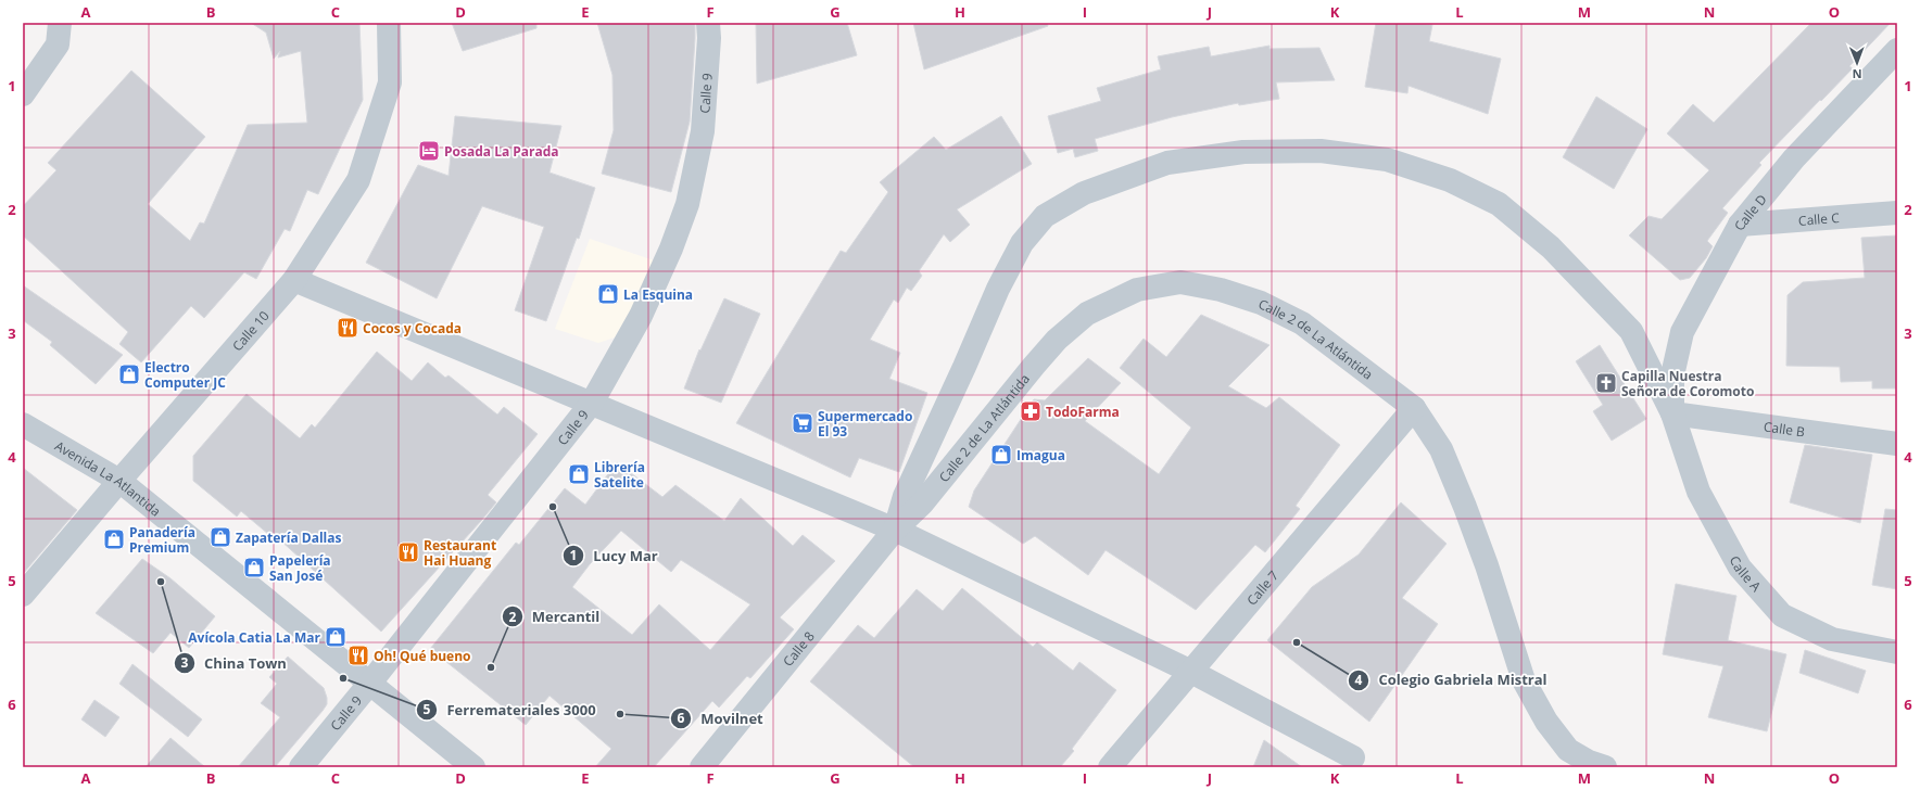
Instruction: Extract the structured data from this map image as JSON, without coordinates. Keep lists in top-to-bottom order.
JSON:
{
  "streets": {
    "street": [
      "Calle 9",
      "Calle D",
      "Calle C",
      "Calle 10",
      "Calle 2 de La Atlántida",
      "Calle B",
      "Avenida La Atlantida",
      "Calle A",
      "Calle 7",
      "Calle 8"
    ]
  },
  "crossings": [
    ["Calle 9", "Avenida La Atlantida"],
    ["Calle D", "Calle C"],
    ["Calle D", "Calle B"],
    ["Calle D", "Calle A"],
    ["Calle 10", "Avenida La Atlantida"],
    ["Calle 2 de La Atlántida", "Calle 7"],
    ["Calle 2 de La Atlántida", "Calle 8"],
    ["Calle B", "Calle A"]
  ],
  "places": {
    "hotel": ["Posada La Parada"],
    "shop": [
      "La Esquina",
      "Electro Computer JC",
      "Imagua",
      "Librería Satelite",
      "Zapatería Dallas",
      "Panadería Premium",
      "Papelería San José",
      "Avícola Catia La Mar"
    ],
    "restaurant": ["Cocos y Cocada", "Restaurant Hai Huang", "Oh! Qué bueno"],
    "church": ["Capilla Nuestra Señora de Coromoto"],
    "pharmacy": ["TodoFarma"],
    "supermarket": ["Supermercado El 93"],
    "other": [
      "Lucy Mar",
      "China Town",
      "Colegio Gabriela Mistral",
      "Mercantil",
      "Ferremateriales 3000",
      "Movilnet"
    ]
  },
  "north": "bottom",
  "grid": {
    "columns": [
      "A",
      "B",
      "C",
      "D",
      "E",
      "F",
      "G",
      "H",
      "I",
      "J",
      "K",
      "L",
      "M",
      "N",
      "O"
    ],
    "rows": [
      "1",
      "2",
      "3",
      "4",
      "5",
      "6"
    ]
  }
}
